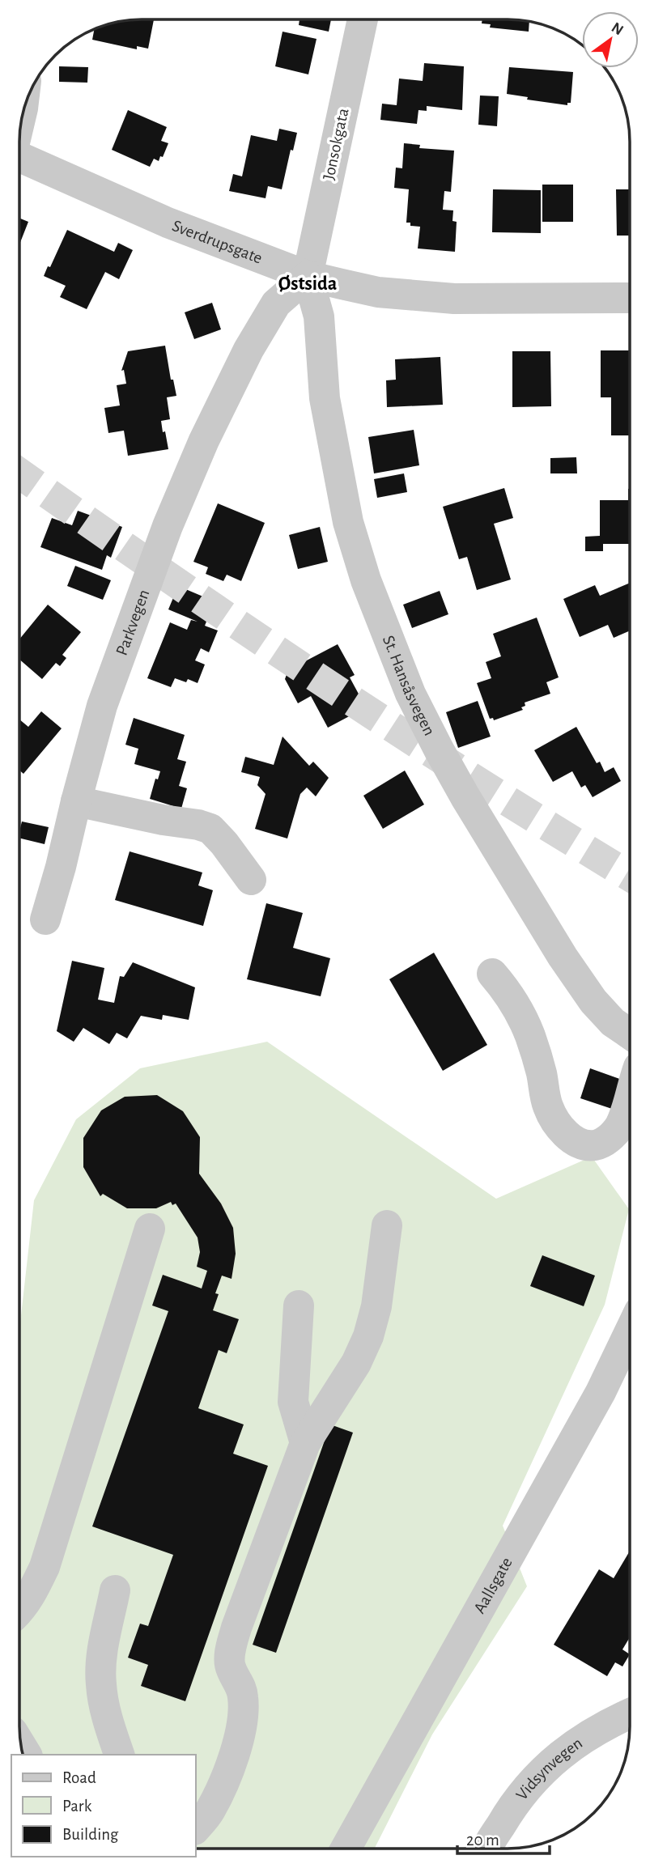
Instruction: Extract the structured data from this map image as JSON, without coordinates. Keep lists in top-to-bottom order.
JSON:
{
  "streets": {
    "street": [
      "Jonsokgata",
      "Sverdrupsgate",
      "Parkvegen",
      "St. Hansåsvegen",
      "Aallsgate",
      "Vidsynvegen"
    ]
  },
  "crossings": [
    ["Jonsokgata", "Sverdrupsgate"],
    ["Jonsokgata", "Parkvegen"],
    ["Jonsokgata", "St. Hansåsvegen"],
    ["Sverdrupsgate", "Parkvegen"],
    ["Sverdrupsgate", "St. Hansåsvegen"],
    ["Parkvegen", "St. Hansåsvegen"]
  ],
  "districts": ["Østsida"],
  "legend": ["Road", "Park", "Building"],
  "scale_bar": "20 m",
  "north": "top right"
}
